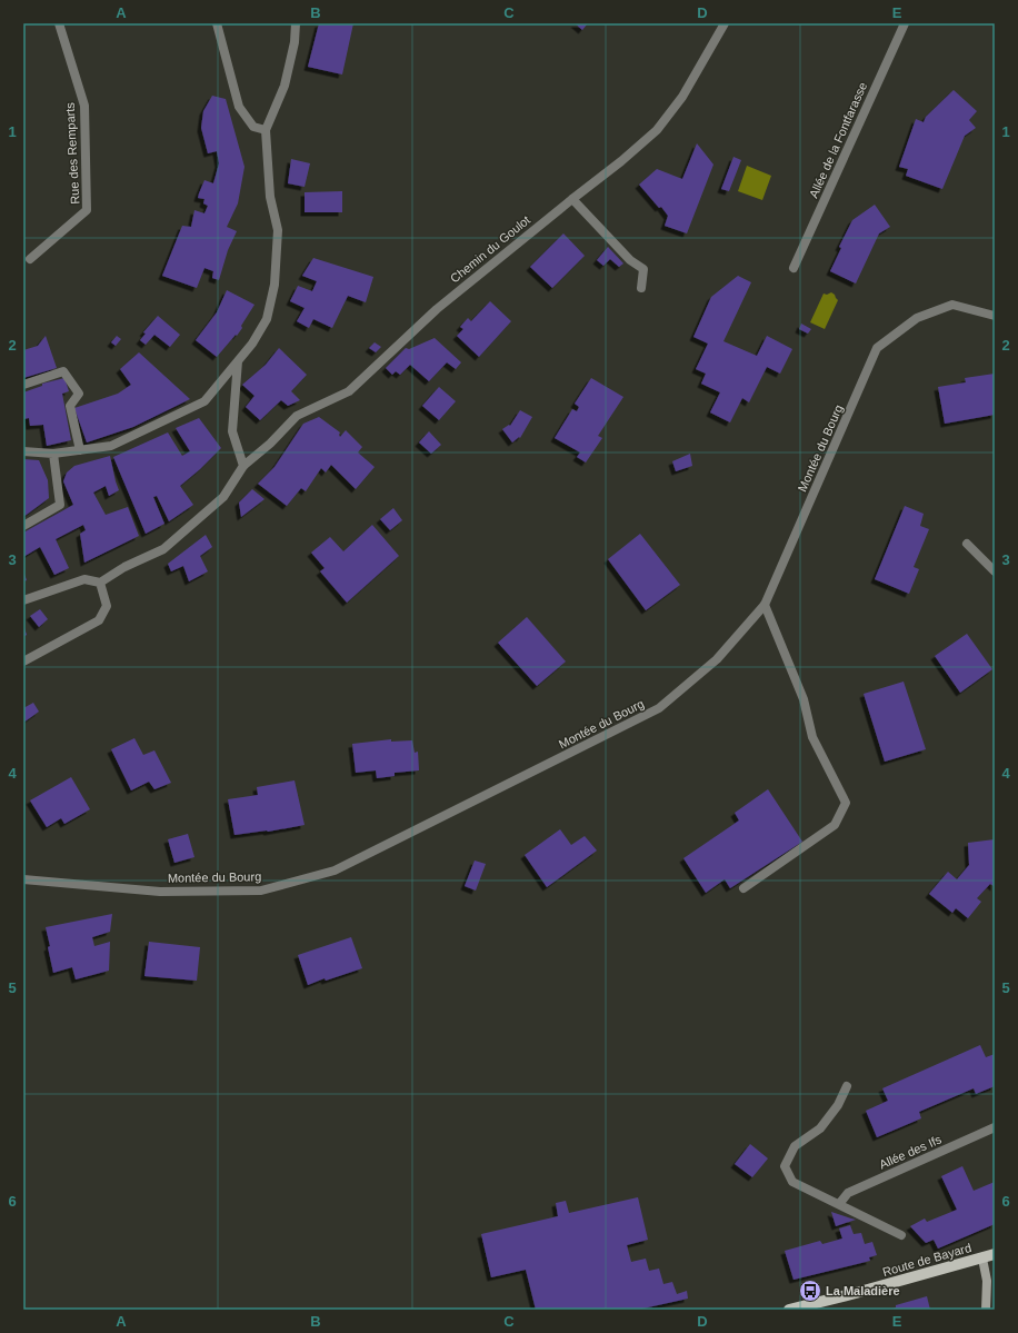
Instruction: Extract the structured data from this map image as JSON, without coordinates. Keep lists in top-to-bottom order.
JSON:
{
  "streets": {
    "main road": ["Route de Bayard"],
    "street": [
      "Allée de la Fontfarasse",
      "Rue des Remparts",
      "Chemin du Goulot",
      "Montée du Bourg",
      "Allée des Ifs"
    ]
  },
  "places": {
    "bus stop": ["La Maladière"]
  },
  "grid": {
    "columns": [
      "A",
      "B",
      "C",
      "D",
      "E"
    ],
    "rows": [
      "1",
      "2",
      "3",
      "4",
      "5",
      "6"
    ]
  }
}
